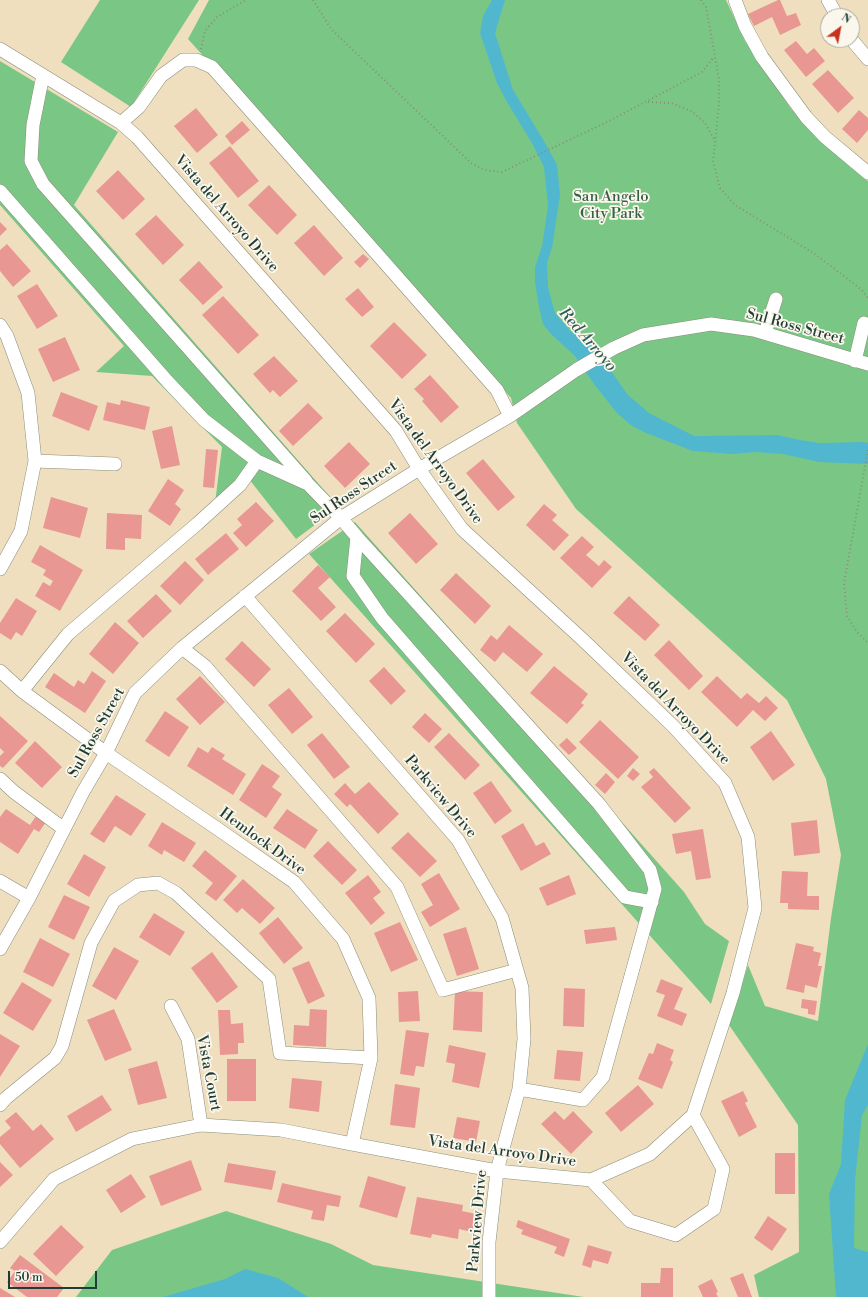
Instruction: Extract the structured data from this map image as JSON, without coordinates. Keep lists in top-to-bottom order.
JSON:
{
  "streets": {
    "street": [
      "Vista del Arroyo Drive",
      "Sul Ross Street",
      "Parkview Drive",
      "Hemlock Drive",
      "Vista Court"
    ]
  },
  "crossings": [
    ["Vista del Arroyo Drive", "Sul Ross Street"],
    ["Vista del Arroyo Drive", "Parkview Drive"],
    ["Vista del Arroyo Drive", "Hemlock Drive"],
    ["Vista del Arroyo Drive", "Vista Court"],
    ["Sul Ross Street", "Parkview Drive"],
    ["Sul Ross Street", "Hemlock Drive"]
  ],
  "water": ["Red Arroyo"],
  "parks": ["San Angelo City Park"],
  "scale_bar": "50 m",
  "north": "top right"
}
